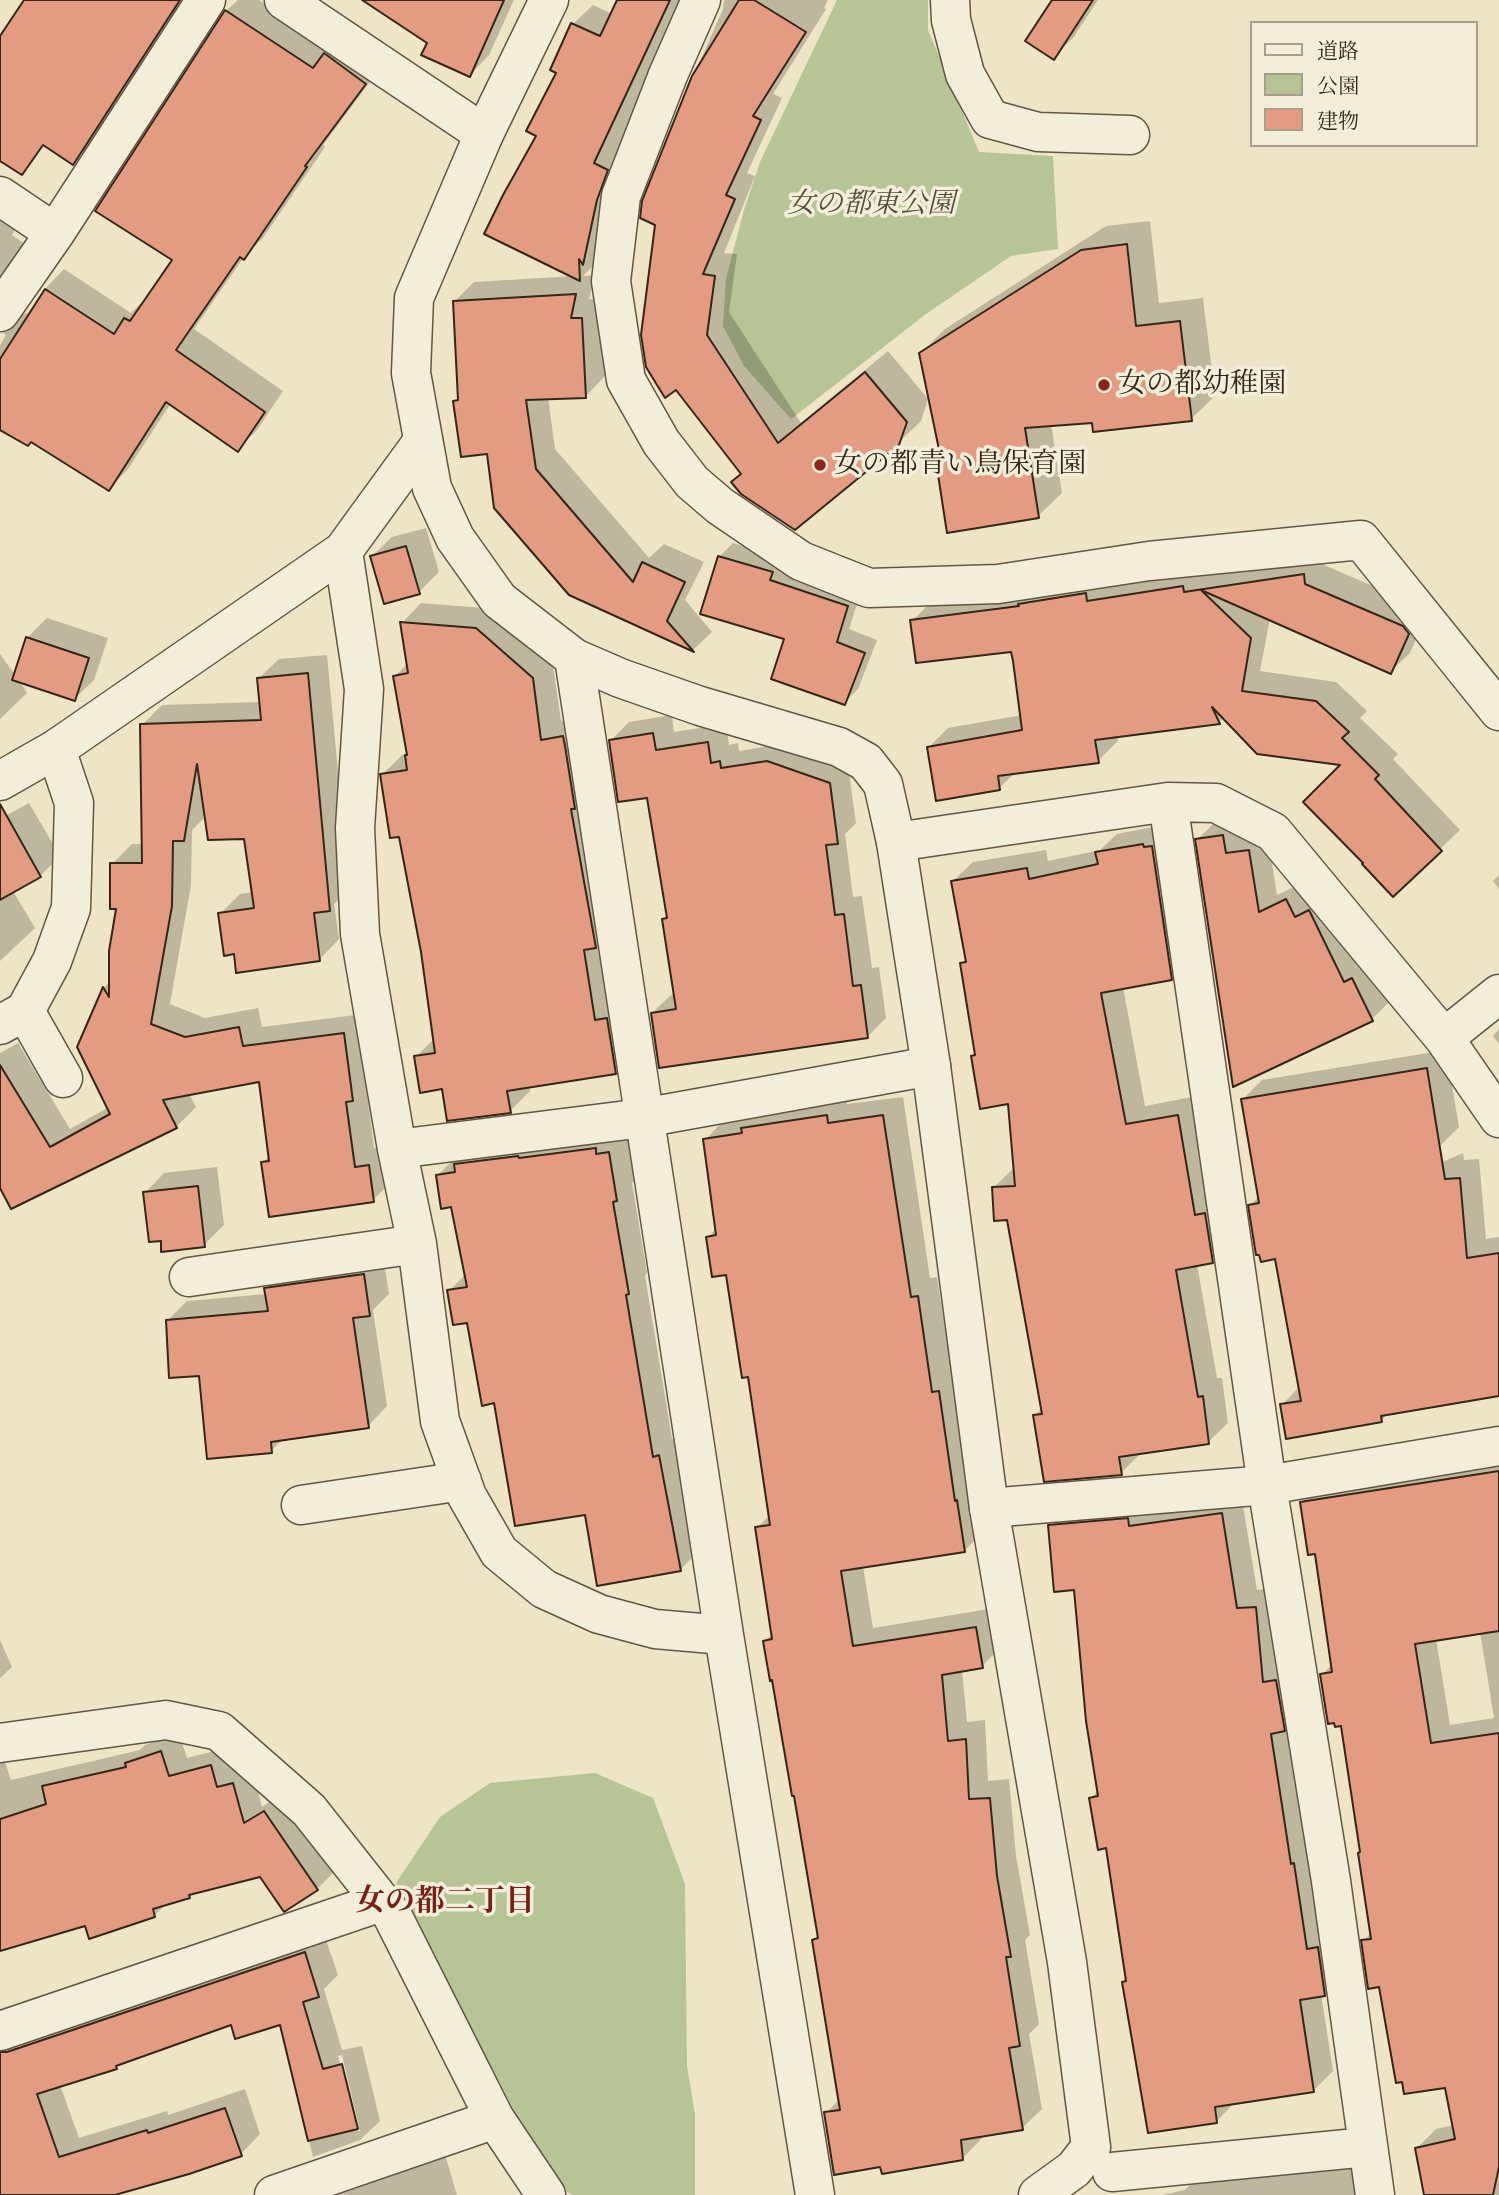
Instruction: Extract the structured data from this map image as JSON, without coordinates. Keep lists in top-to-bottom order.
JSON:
{
  "districts": ["女の都二丁目"],
  "parks": ["女の都東公園"],
  "places": ["女の都幼稚園", "女の都青い鳥保育園"],
  "legend": ["道路", "公園", "建物"]
}
